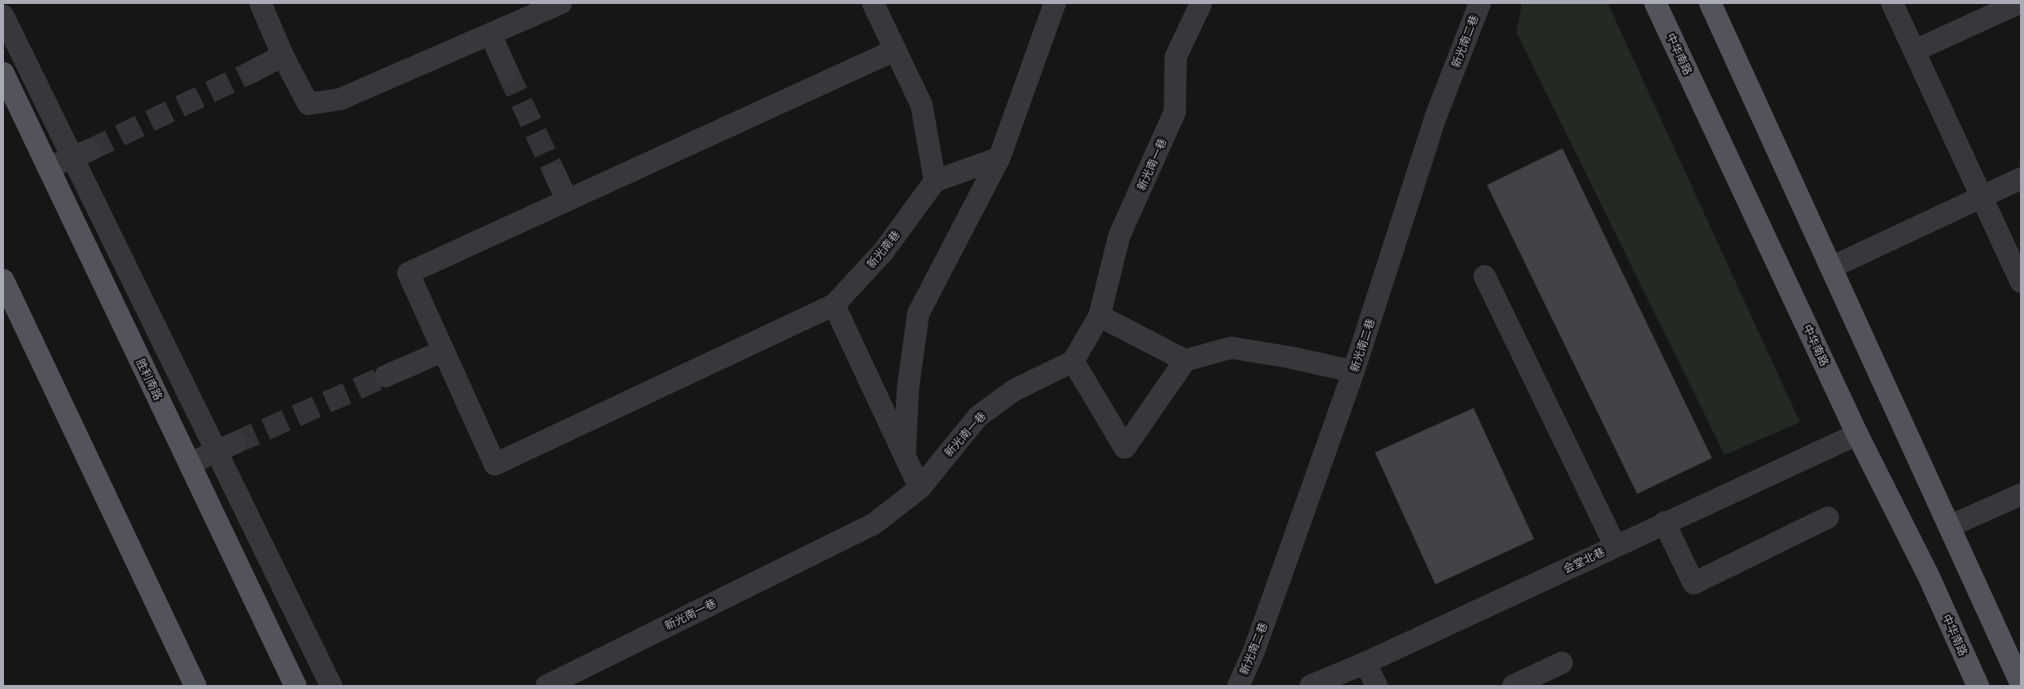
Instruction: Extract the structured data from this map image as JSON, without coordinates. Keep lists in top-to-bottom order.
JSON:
{
  "streets": {
    "main road": ["中华南路", "胜利南路"],
    "street": [
      "新光南二巷",
      "新光南一巷",
      "新光南巷",
      "会堂北巷"
    ]
  },
  "crossings": [
    ["中华南路", "会堂北巷"]
  ]
}
